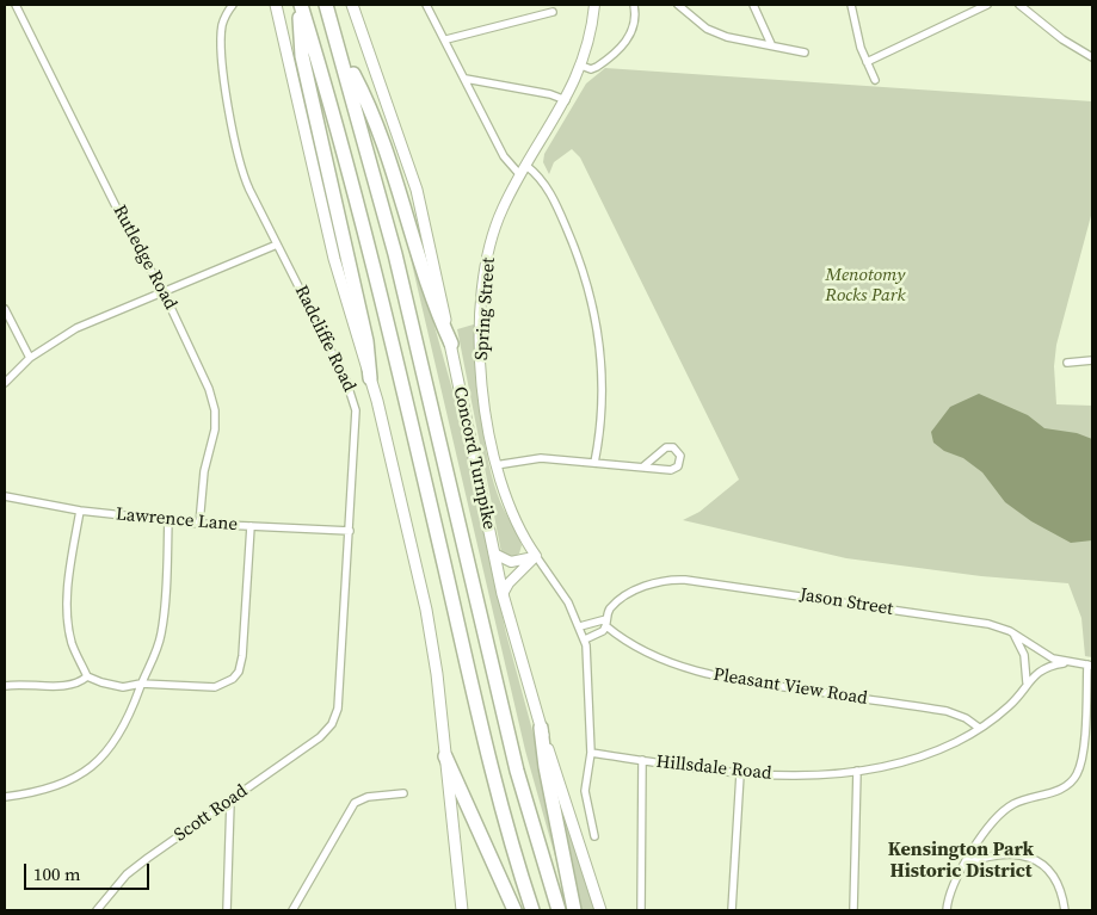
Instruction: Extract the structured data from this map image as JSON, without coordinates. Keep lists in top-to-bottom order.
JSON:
{
  "streets": {
    "highway": ["Concord Turnpike"],
    "street": [
      "Rutledge Road",
      "Spring Street",
      "Radcliffe Road",
      "Lawrence Lane",
      "Jason Street",
      "Pleasant View Road",
      "Hillsdale Road",
      "Scott Road"
    ]
  },
  "crossings": [
    ["Rutledge Road", "Lawrence Lane"],
    ["Spring Street", "Jason Street"],
    ["Spring Street", "Hillsdale Road"],
    ["Radcliffe Road", "Lawrence Lane"],
    ["Radcliffe Road", "Scott Road"],
    ["Jason Street", "Pleasant View Road"],
    ["Jason Street", "Hillsdale Road"],
    ["Pleasant View Road", "Hillsdale Road"]
  ],
  "districts": ["Kensington Park Historic District"],
  "parks": ["Menotomy Rocks Park"],
  "scale_bar": "100 m"
}
